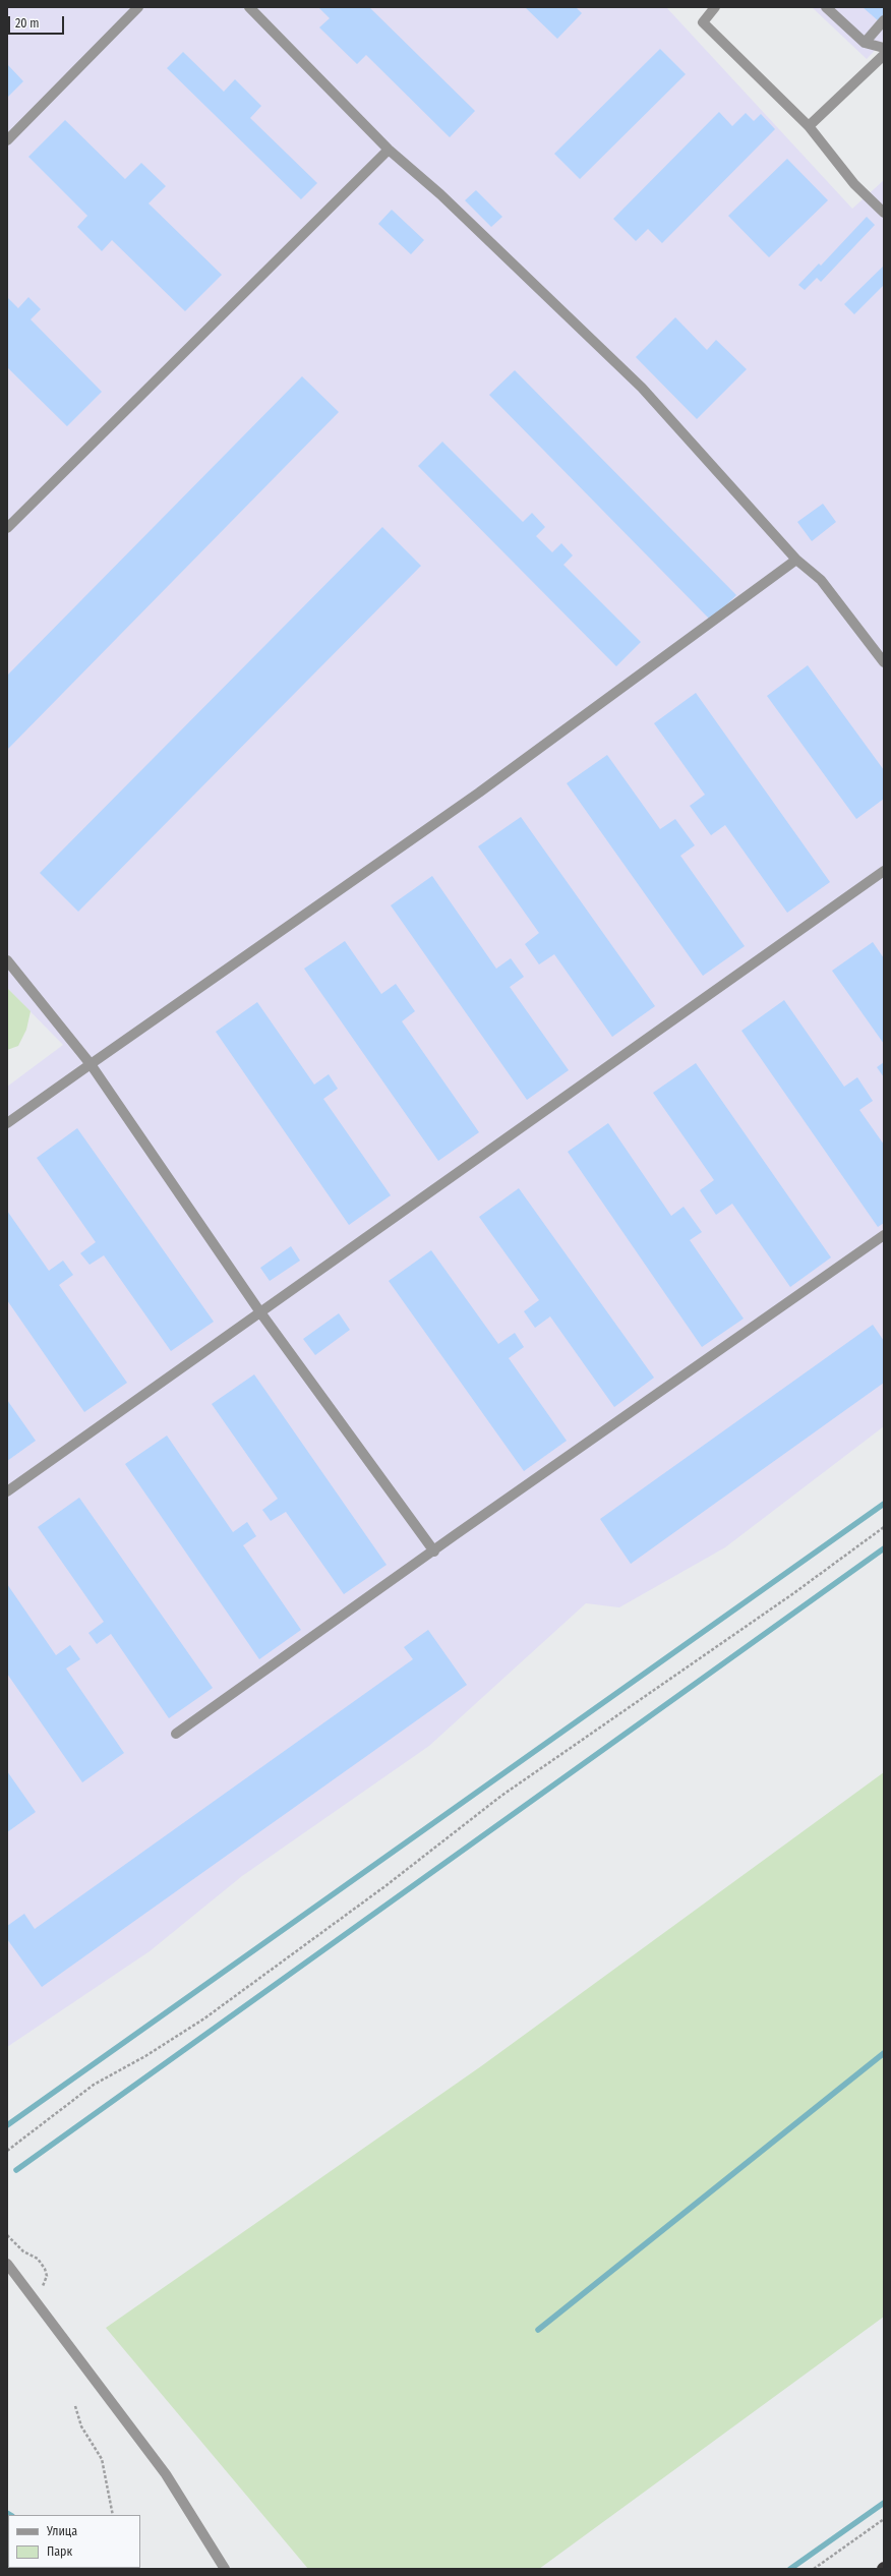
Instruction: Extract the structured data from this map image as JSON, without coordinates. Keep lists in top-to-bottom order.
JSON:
{
  "legend": ["Улица", "Парк"],
  "scale_bar": "20 m"
}
